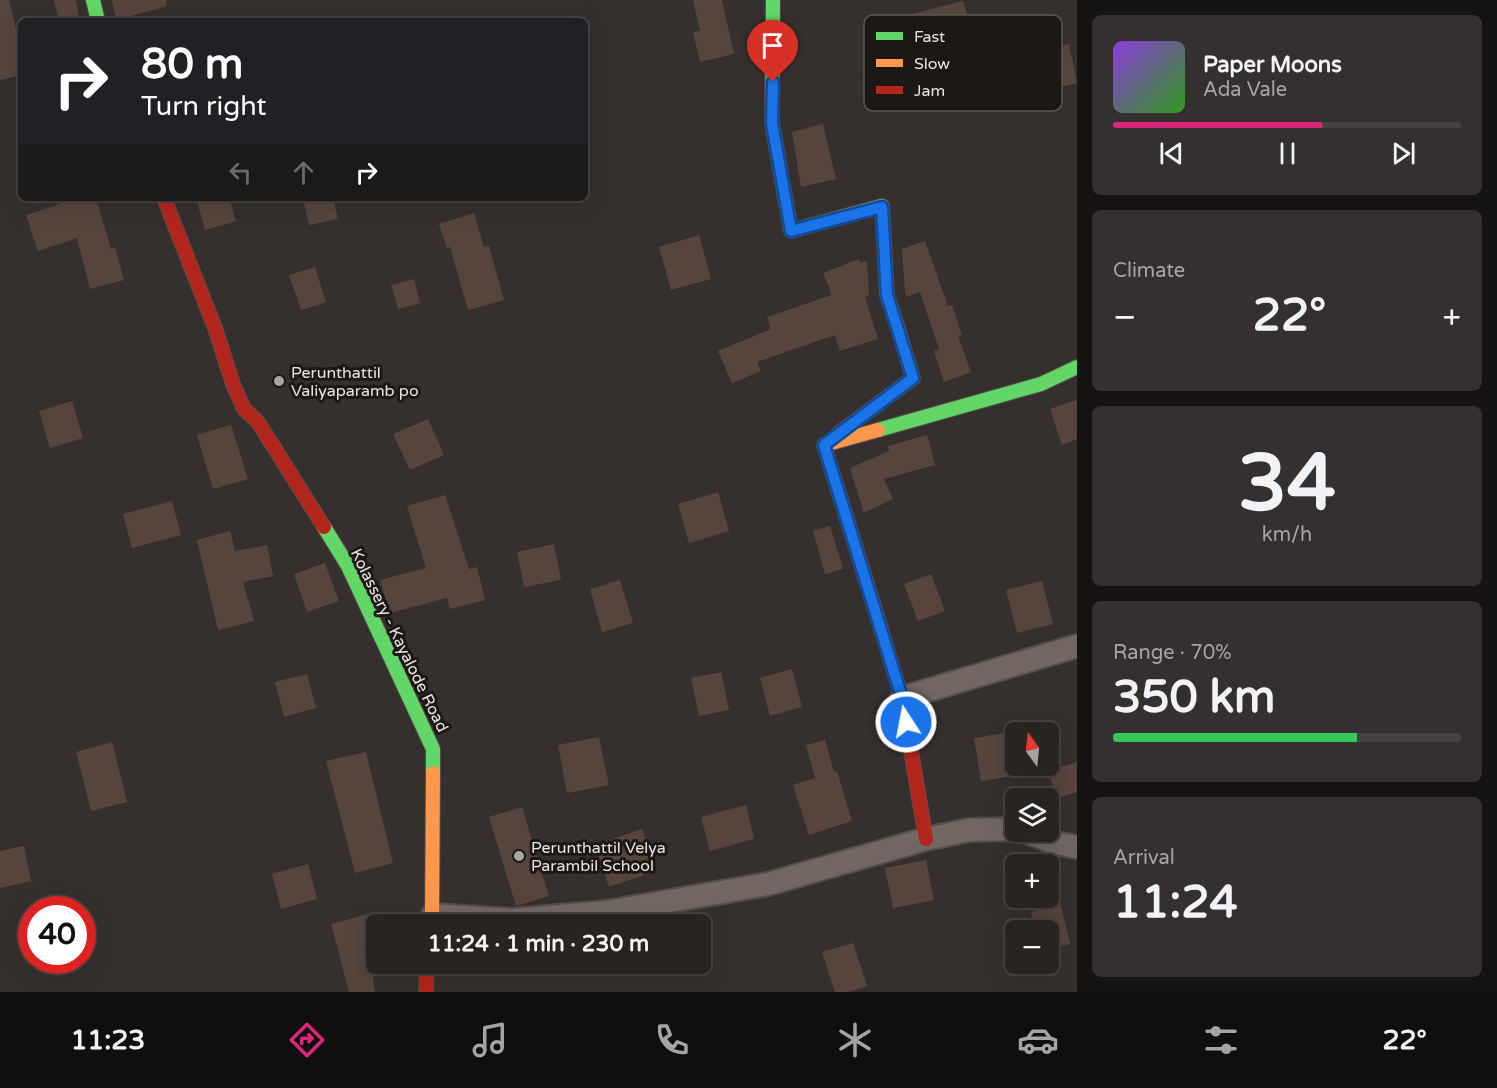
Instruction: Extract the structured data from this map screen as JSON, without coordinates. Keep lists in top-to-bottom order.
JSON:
{
  "streets": {
    "street": ["Kolassery - Kayalode Road"]
  },
  "places": ["Perunthattil Valiyaparamb po", "Perunthattil Velya Parambil School"],
  "legend": ["Fast", "Slow", "Jam"],
  "north": "top",
  "page": {
    "turn": ["80 m", "Turn right"],
    "song": ["Paper Moons", "Ada Vale"],
    "tile": [
      "Climate",
      ["34", "km/h"],
      ["Range · 70%", "350 km"],
      ["Arrival", "11:24"]
    ],
    "heat": ["−", "22°", "+"],
    "map_buttons": ["+", "−"],
    "limit": "40",
    "trip": "11:24 · 1 min · 230 m",
    "tabs": ["11:23", "22°"]
  }
}
